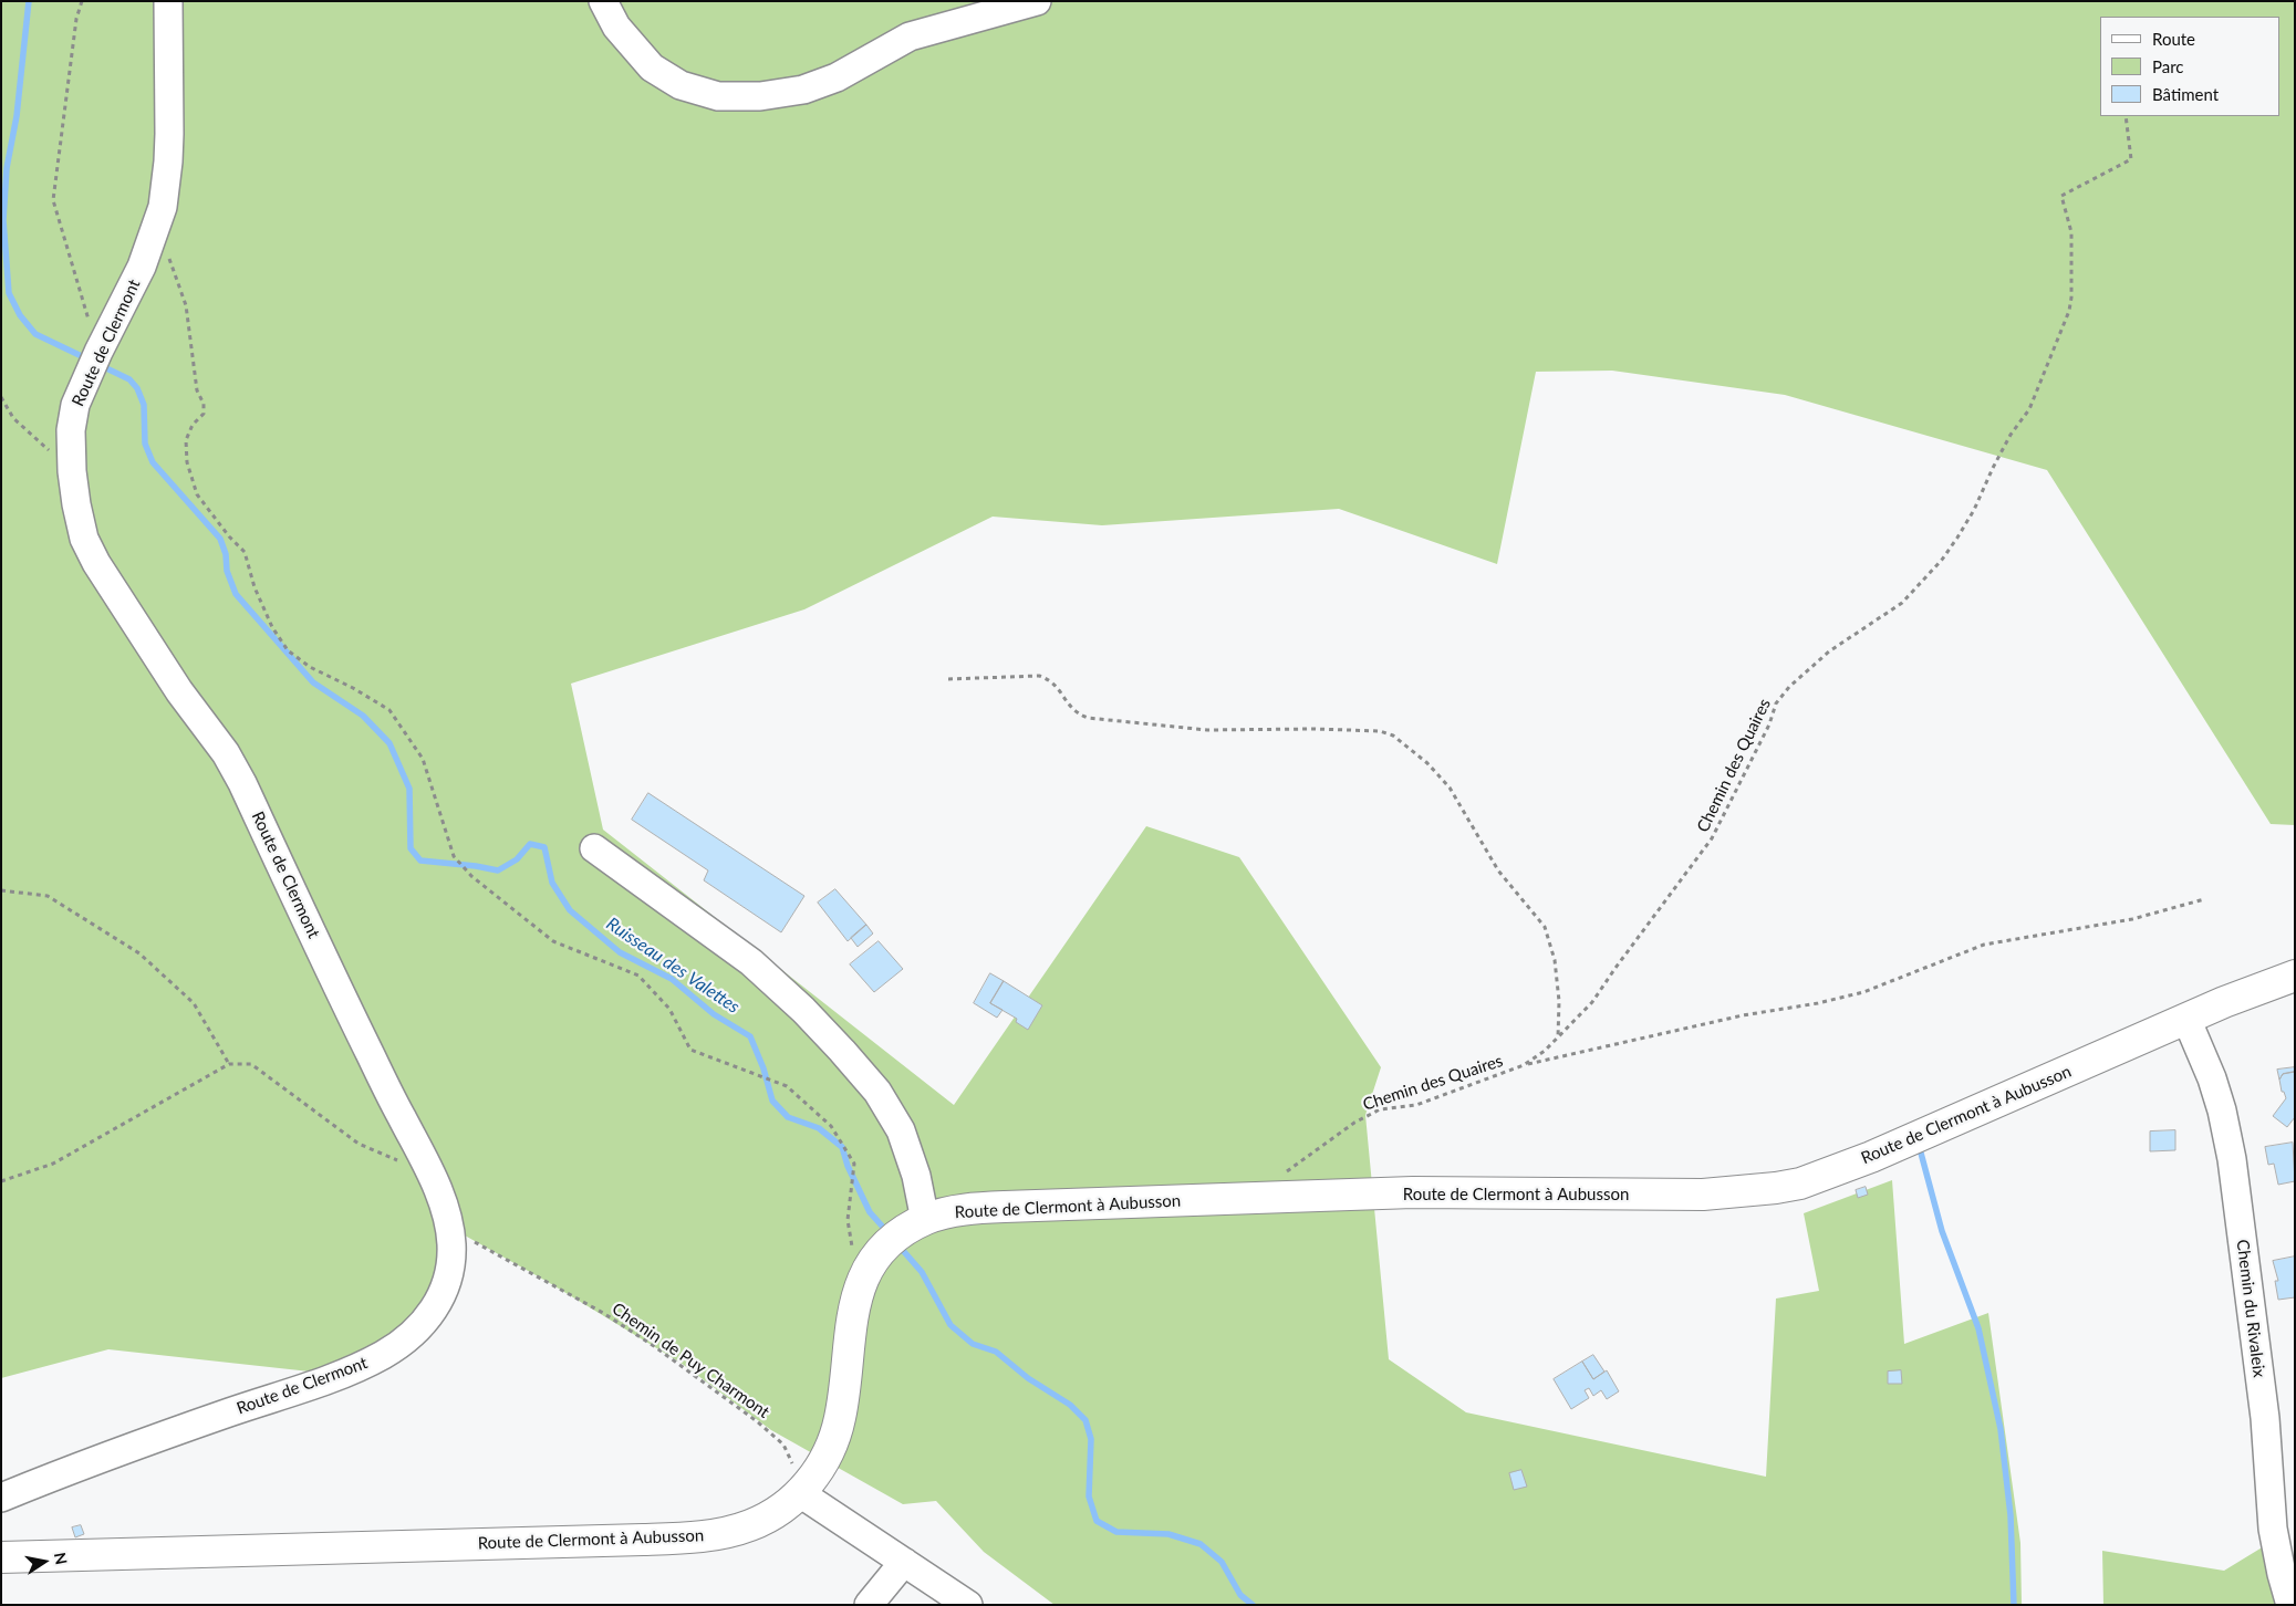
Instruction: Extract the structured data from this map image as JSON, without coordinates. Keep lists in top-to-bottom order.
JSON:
{
  "streets": {
    "main road": ["Route de Clermont à Aubusson"],
    "street": ["Route de Clermont", "Chemin du Rivaleix"],
    "path": ["Chemin des Quaires", "Chemin de Puy Charmont"]
  },
  "crossings": [
    ["Route de Clermont", "Chemin de Puy Charmont"],
    ["Route de Clermont à Aubusson", "Chemin du Rivaleix"],
    ["Route de Clermont à Aubusson", "Chemin de Puy Charmont"]
  ],
  "water": ["Ruisseau des Valettes"],
  "legend": ["Route", "Parc", "Bâtiment"],
  "north": "right"
}
